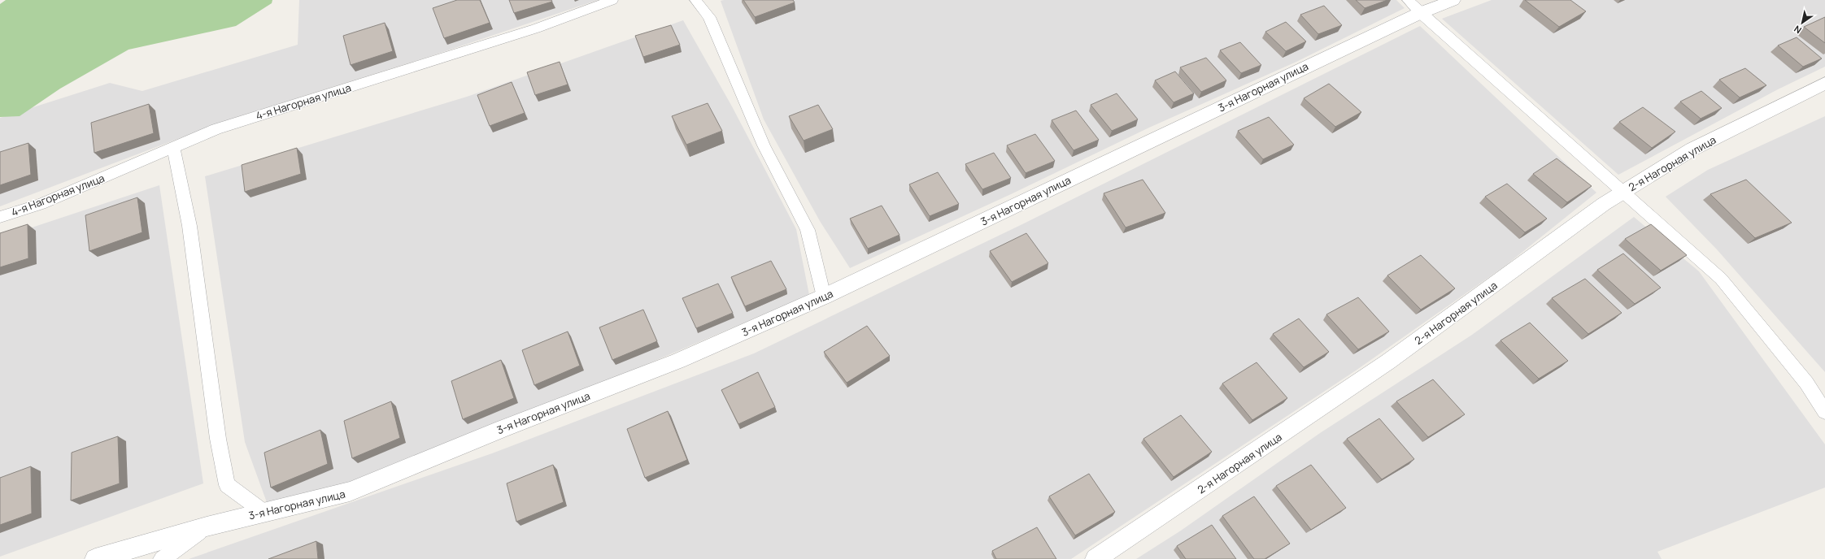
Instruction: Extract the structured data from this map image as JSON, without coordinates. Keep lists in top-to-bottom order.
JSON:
{
  "streets": {
    "street": ["3-я Нагорная улица", "2-я Нагорная улица"],
    "lane": ["4-я Нагорная улица"]
  },
  "north": "bottom left"
}
